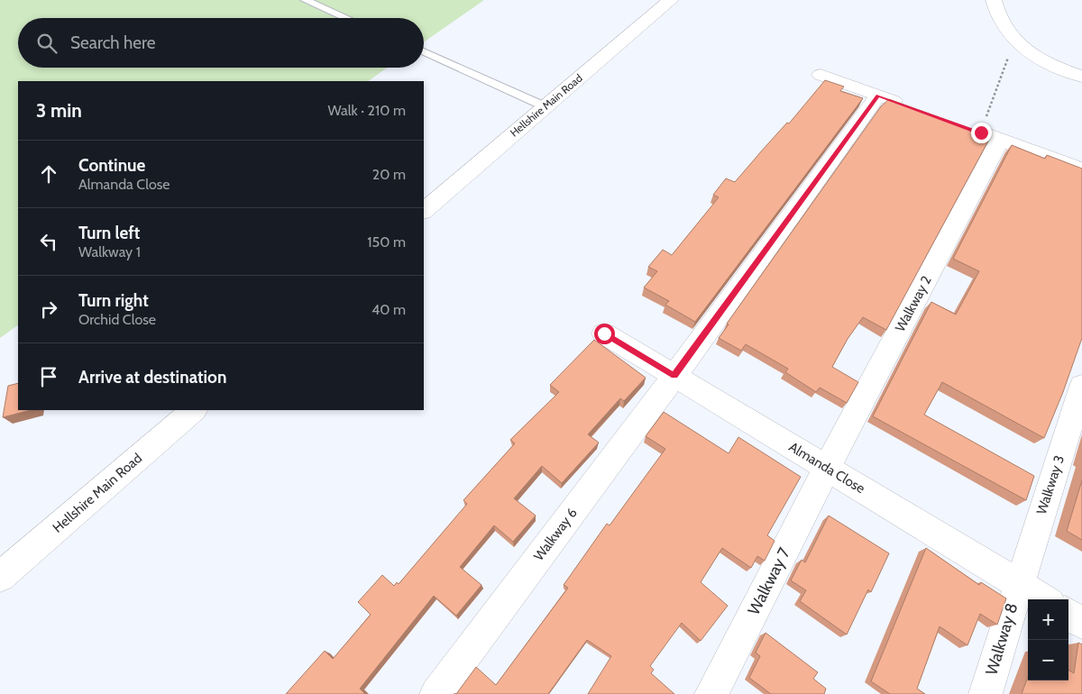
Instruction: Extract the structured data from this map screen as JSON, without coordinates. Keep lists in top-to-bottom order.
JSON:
{
  "streets": {
    "street": [
      "Hellshire Main Road",
      "Walkway 2",
      "Almanda Close",
      "Walkway 3",
      "Walkway 6",
      "Walkway 7",
      "Walkway 8"
    ]
  },
  "crossings": [
    ["Walkway 2", "Almanda Close"],
    ["Walkway 2", "Walkway 7"],
    ["Almanda Close", "Walkway 3"],
    ["Almanda Close", "Walkway 6"],
    ["Almanda Close", "Walkway 7"],
    ["Almanda Close", "Walkway 8"],
    ["Walkway 3", "Walkway 8"]
  ],
  "page": {
    "search": "Search here",
    "heading": ["3 min", "Walk · 210 m"],
    "list": [
      ["Continue", "Almanda Close", "20 m"],
      ["Turn left", "Walkway 1", "150 m"],
      ["Turn right", "Orchid Close", "40 m"],
      "Arrive at destination"
    ],
    "map_buttons": ["+", "−"]
  }
}
